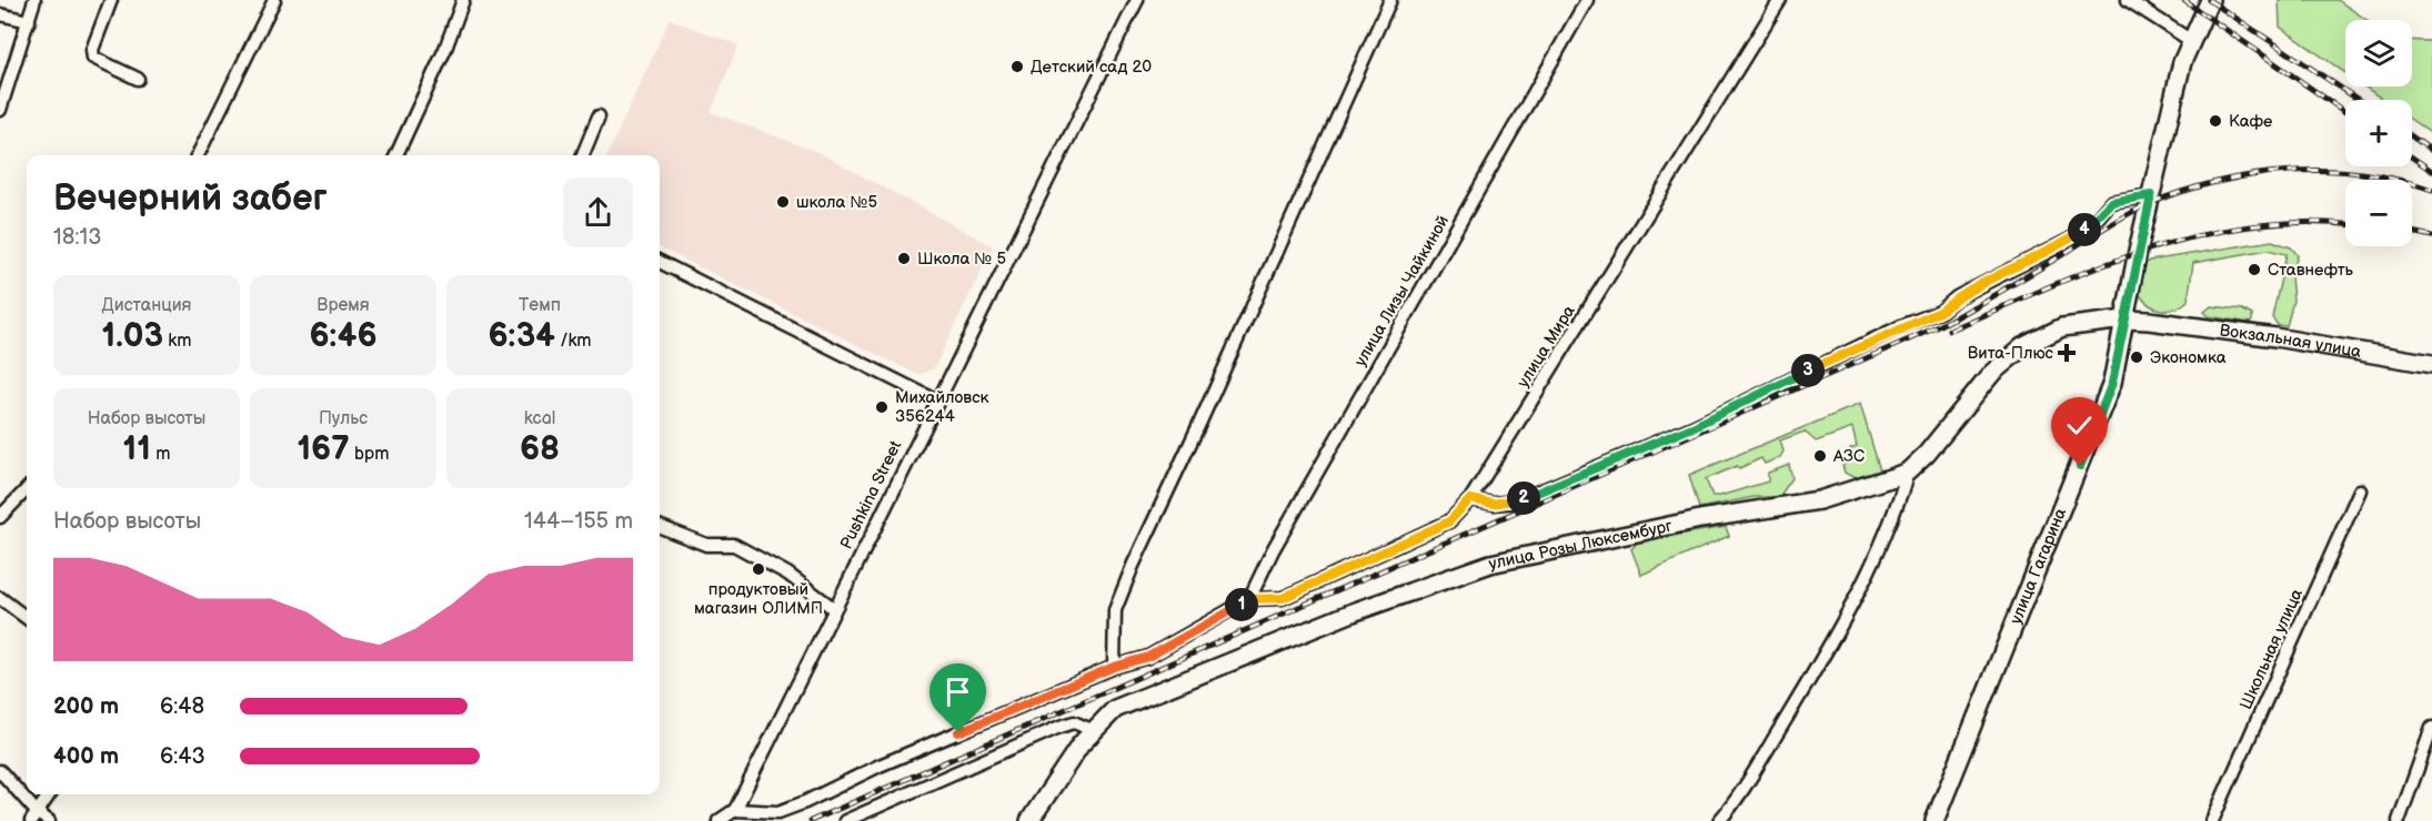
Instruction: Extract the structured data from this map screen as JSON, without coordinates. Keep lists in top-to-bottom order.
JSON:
{
  "streets": {
    "main road": ["Вокзальная улица", "улица Розы Люксембург", "улица Гагарина"],
    "street": [
      "улица Лизы Чайкиной",
      "улица Мира",
      "Pushkina Street",
      "Школьная улица"
    ]
  },
  "crossings": [
    ["улица Лизы Чайкиной", "улица Мира"],
    ["Вокзальная улица", "улица Розы Люксембург"],
    ["улица Розы Люксембург", "улица Гагарина"]
  ],
  "places": {
    "other": [
      "Детский сад 20",
      "Кафе",
      "школа №5",
      "Школа № 5",
      "Ставнефть",
      "Экономка",
      "Михайловск 356244",
      "АЗС",
      "продуктовый магазин ОЛИМП"
    ],
    "health": ["Вита-Плюс"]
  },
  "page": {
    "map_buttons": ["+", "−"],
    "heading": ["Вечерний забег", "18:13"],
    "pins": [
      "4",
      "3",
      "2",
      "1"
    ],
    "stats": [
      ["Дистанция", "1.03 km"],
      ["Время", "6:46"],
      ["Темп", "6:34 /km"],
      ["Набор высоты", "11 m"],
      ["Пульс", "167 bpm"],
      ["kcal", "68"]
    ],
    "chart": ["Набор высоты", "144–155 m"],
    "list": [
      {
        "name": "200 m",
        "note": "6:48"
      },
      {
        "name": "400 m",
        "note": "6:43"
      }
    ]
  }
}
